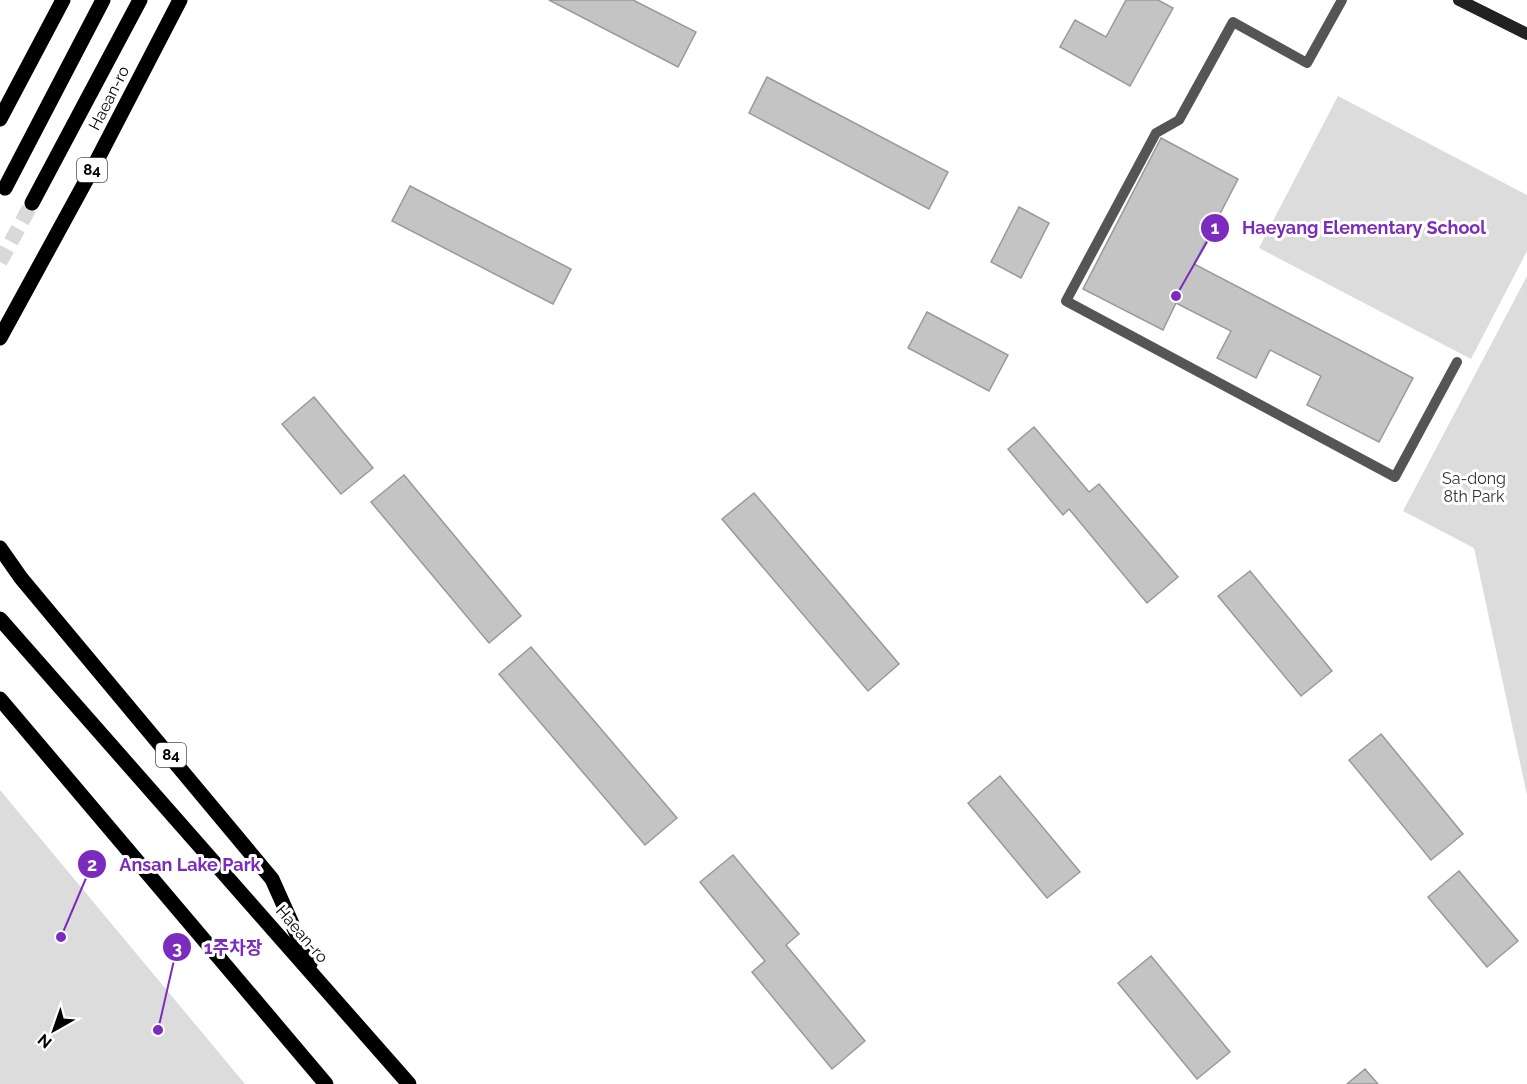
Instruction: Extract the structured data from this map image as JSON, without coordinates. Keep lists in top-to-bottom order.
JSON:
{
  "streets": {
    "main road": ["Haean-ro", "84"]
  },
  "crossings": [
    ["Haean-ro", "84"]
  ],
  "parks": ["Sa-dong 8th Park"],
  "places": ["Haeyang Elementary School", "Ansan Lake Park", "1주차장"],
  "north": "bottom left"
}
